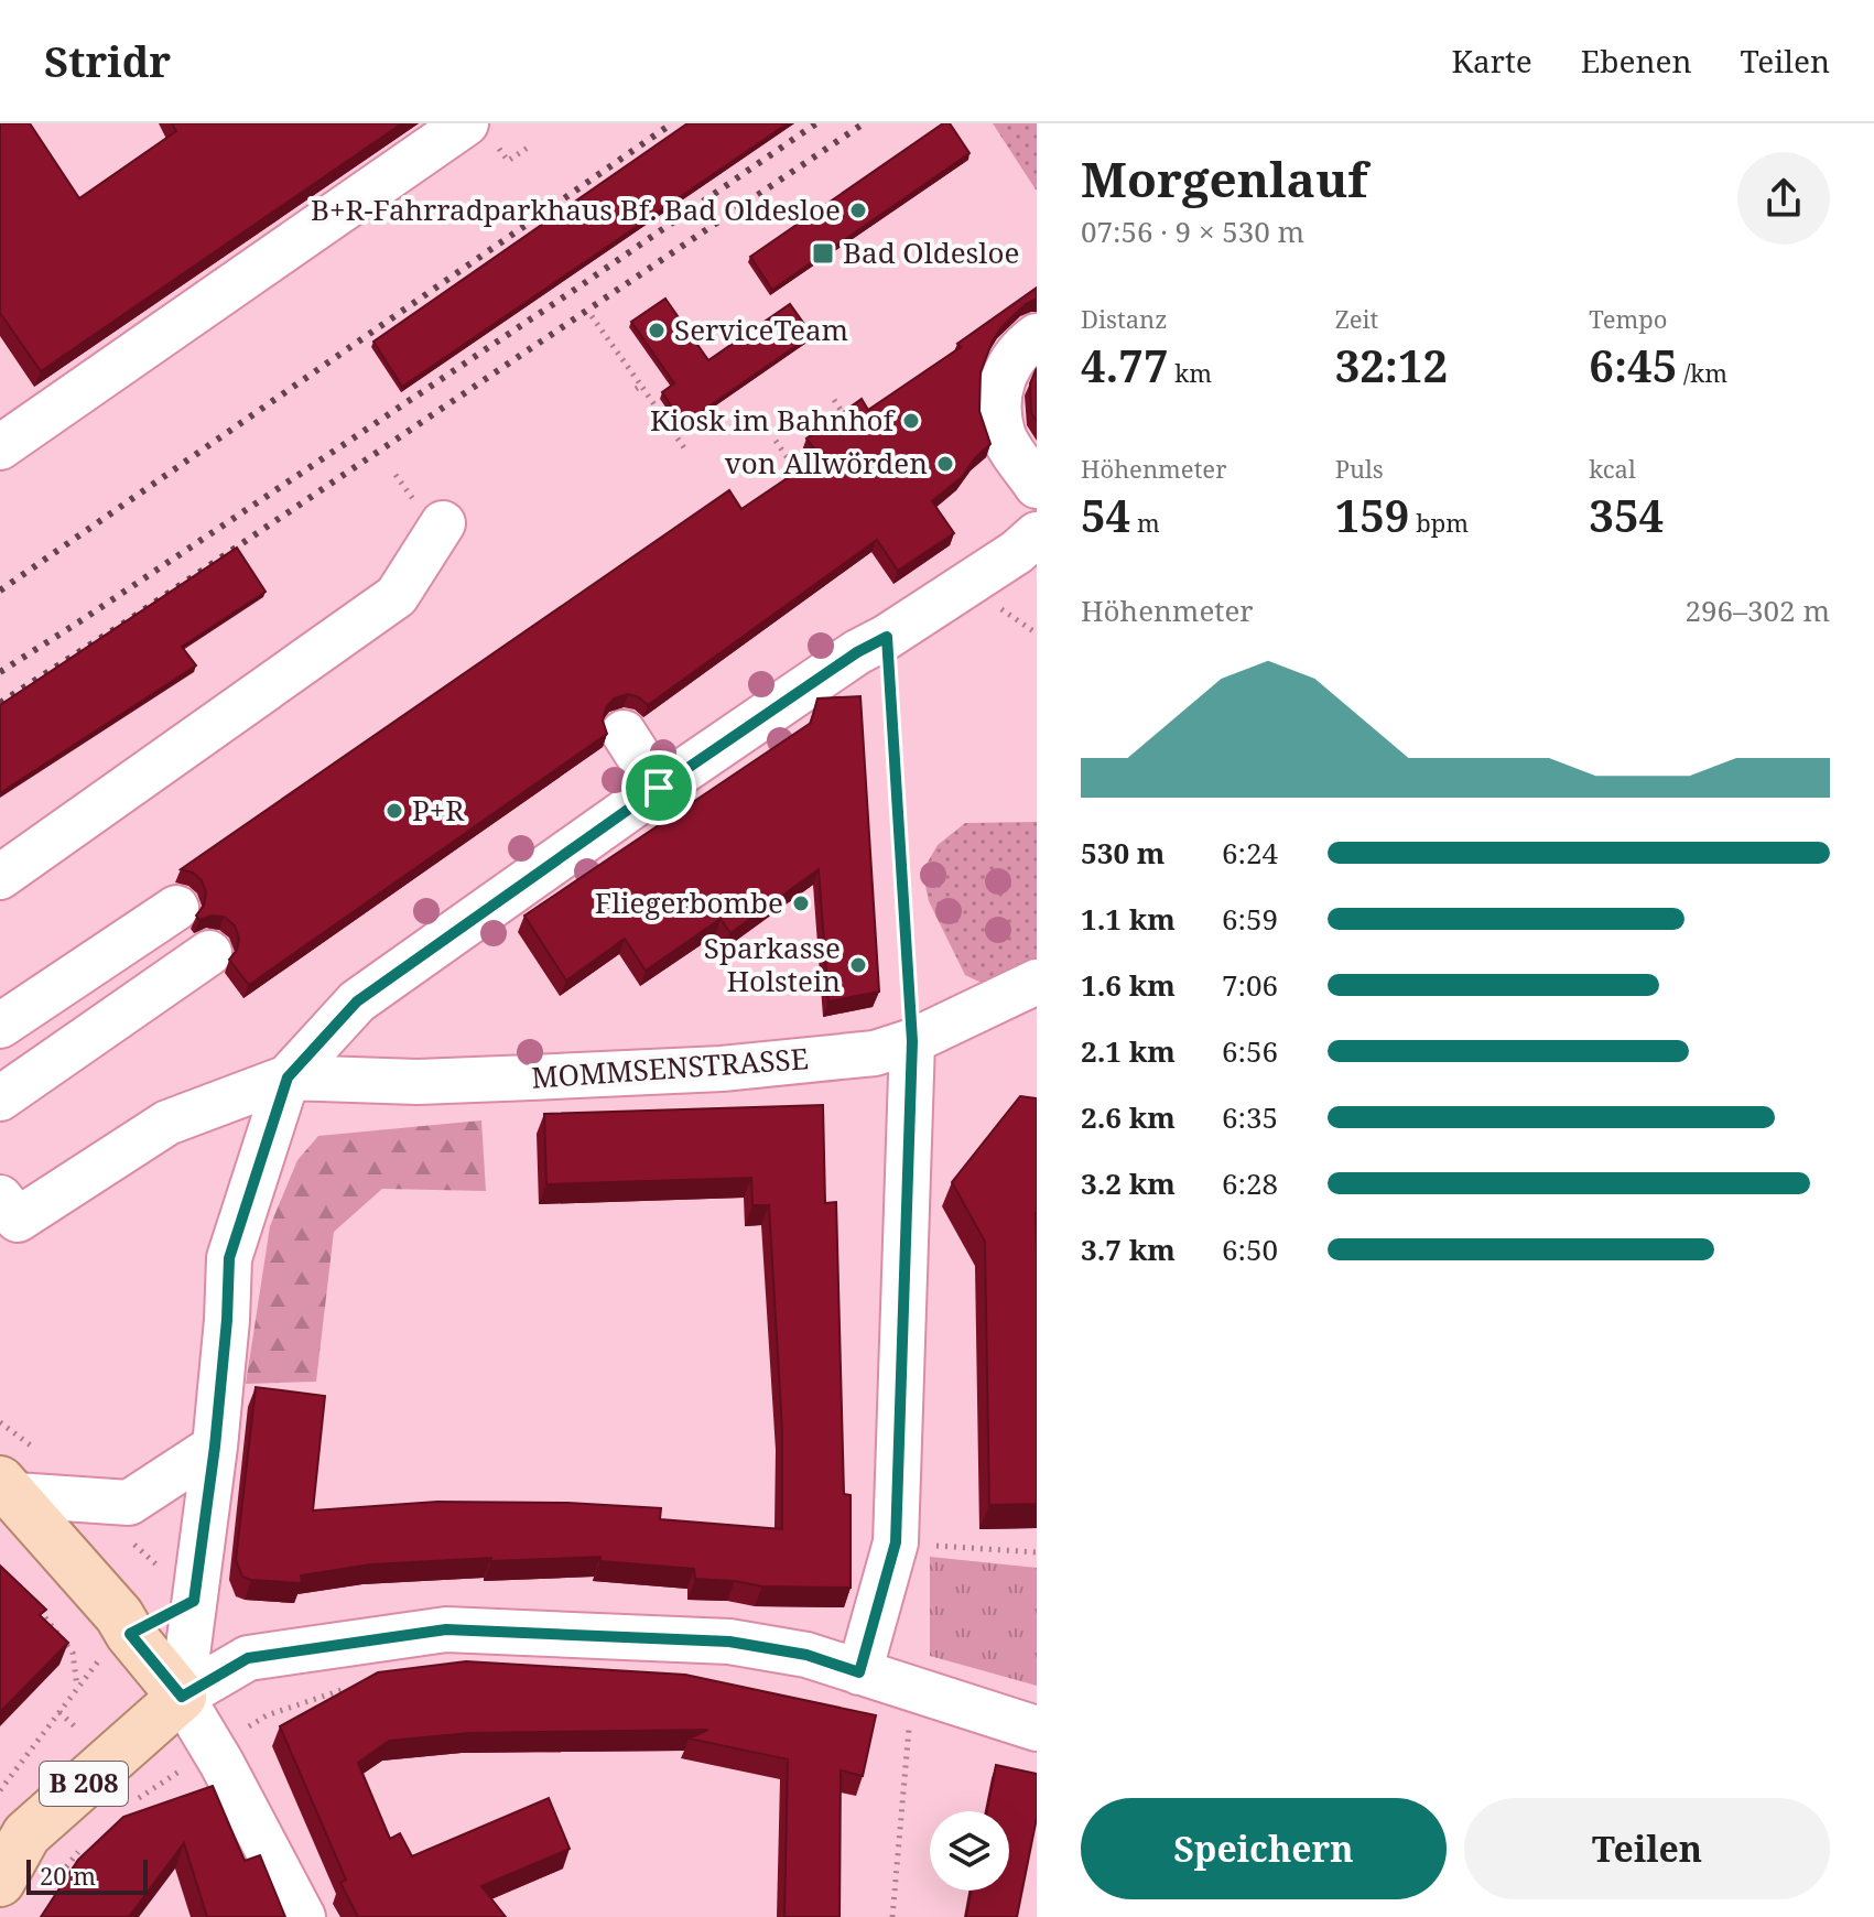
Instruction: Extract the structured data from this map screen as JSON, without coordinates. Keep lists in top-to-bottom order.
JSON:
{
  "streets": {
    "main road": ["B 208"],
    "street": ["MOMMSENSTRASSE"]
  },
  "places": {
    "other": [
      "B+R-Fahrradparkhaus Bf. Bad Oldesloe",
      "ServiceTeam",
      "Kiosk im Bahnhof",
      "von Allwörden",
      "P+R",
      "Fliegerbombe",
      "Sparkasse Holstein"
    ],
    "transit": ["Bad Oldesloe"]
  },
  "scale_bar": "20 m",
  "page": {
    "header": "Stridr",
    "nav": ["Karte", "Ebenen", "Teilen"],
    "heading": ["Morgenlauf", "07:56 · 9 × 530 m"],
    "stats": [
      ["Distanz", "4.77 km"],
      ["Zeit", "32:12"],
      ["Tempo", "6:45 /km"],
      ["Höhenmeter", "54 m"],
      ["Puls", "159 bpm"],
      ["kcal", "354"]
    ],
    "chart": ["Höhenmeter", "296–302 m"],
    "list": [
      {
        "name": "530 m",
        "note": "6:24"
      },
      {
        "name": "1.1 km",
        "note": "6:59"
      },
      {
        "name": "1.6 km",
        "note": "7:06"
      },
      {
        "name": "2.1 km",
        "note": "6:56"
      },
      {
        "name": "2.6 km",
        "note": "6:35"
      },
      {
        "name": "3.2 km",
        "note": "6:28"
      },
      {
        "name": "3.7 km",
        "note": "6:50"
      }
    ],
    "buttons": ["Speichern", "Teilen"],
    "scale": "20 m"
  }
}
